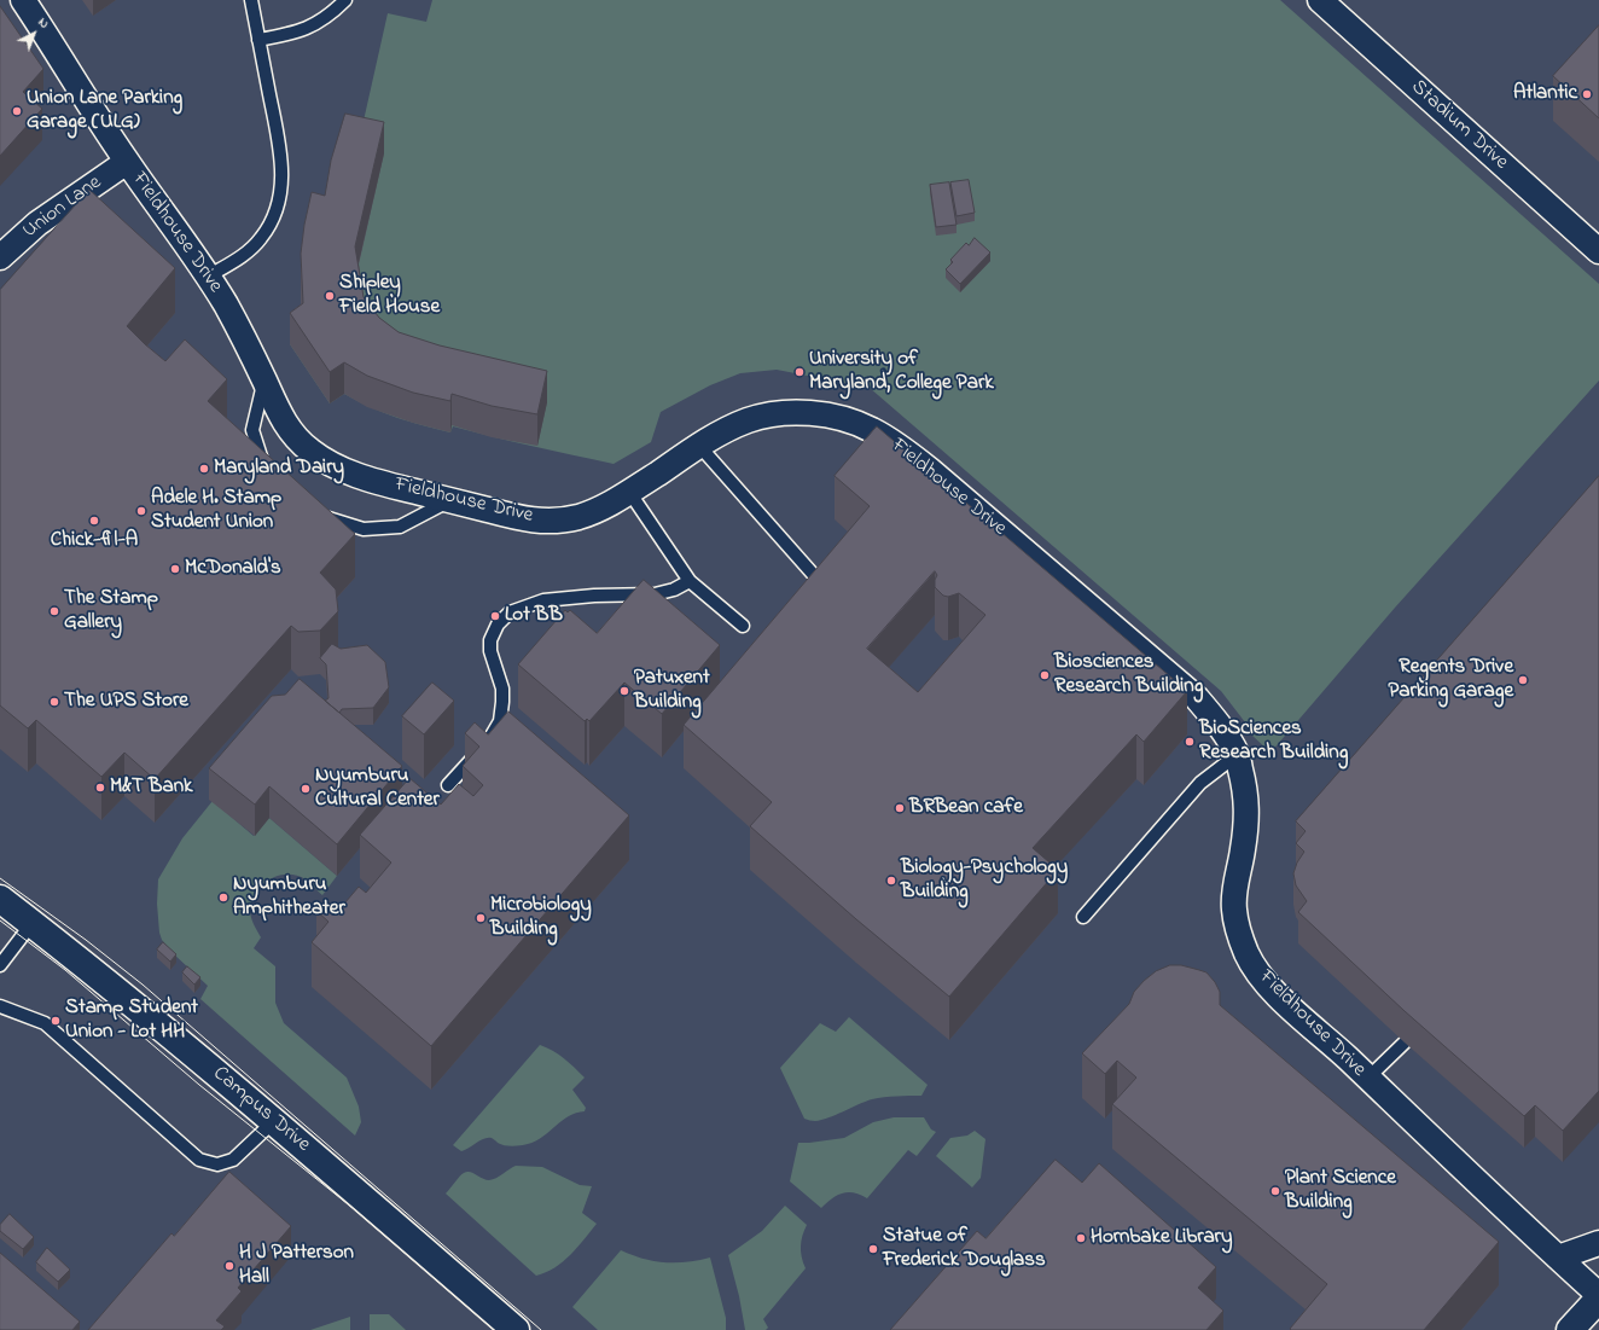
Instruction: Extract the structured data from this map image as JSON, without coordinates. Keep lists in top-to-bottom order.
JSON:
{
  "streets": {
    "street": [
      "Stadium Drive",
      "Union Lane",
      "Fieldhouse Drive",
      "Campus Drive"
    ]
  },
  "crossings": [
    ["Union Lane", "Fieldhouse Drive"]
  ],
  "places": [
    "Atlantic",
    "Union Lane Parking Garage (ULG)",
    "Shipley Field House",
    "University of Maryland, College Park",
    "Maryland Dairy",
    "Adele H. Stamp Student Union",
    "Chick-fil-A",
    "McDonald's",
    "The Stamp Gallery",
    "Lot BB",
    "Biosciences Research Building",
    "Regents Drive Parking Garage",
    "Patuxent Building",
    "The UPS Store",
    "BioSciences Research Building",
    "M&T Bank",
    "Nyumburu Cultural Center",
    "BRBean cafe",
    "Biology-Psychology Building",
    "Nyumburu Amphitheater",
    "Microbiology Building",
    "Stamp Student Union - Lot HH",
    "Plant Science Building",
    "Hornbake Library",
    "Statue of Frederick Douglass",
    "H J Patterson Hall"
  ],
  "north": "top right"
}
